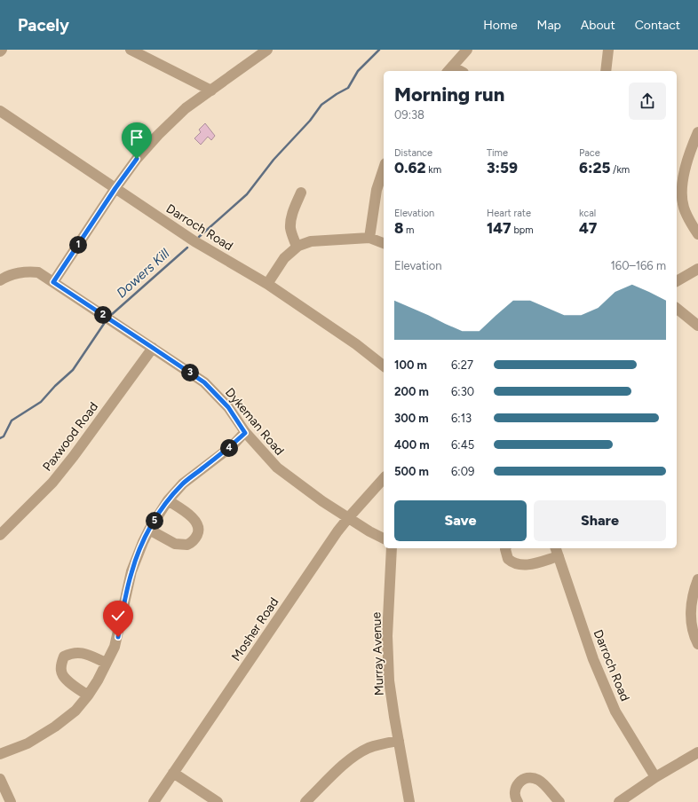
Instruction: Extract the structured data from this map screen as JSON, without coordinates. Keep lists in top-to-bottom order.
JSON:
{
  "streets": {
    "street": [
      "Darroch Road",
      "Dykeman Road",
      "Paxwood Road",
      "Mosher Road",
      "Murray Avenue"
    ]
  },
  "crossings": [
    ["Dykeman Road", "Paxwood Road"],
    ["Dykeman Road", "Mosher Road"]
  ],
  "water": ["Dowers Kill"],
  "page": {
    "header": "Pacely",
    "nav": [
      "Home",
      "Map",
      "About",
      "Contact"
    ],
    "heading": ["Morning run", "09:38"],
    "stats": [
      ["Distance", "0.62 km"],
      ["Time", "3:59"],
      ["Pace", "6:25 /km"],
      ["Elevation", "8 m"],
      ["Heart rate", "147 bpm"],
      ["kcal", "47"]
    ],
    "pins": [
      "1",
      "2",
      "3",
      "4",
      "5"
    ],
    "chart": ["Elevation", "160–166 m"],
    "list": [
      {
        "name": "100 m",
        "note": "6:27"
      },
      {
        "name": "200 m",
        "note": "6:30"
      },
      {
        "name": "300 m",
        "note": "6:13"
      },
      {
        "name": "400 m",
        "note": "6:45"
      },
      {
        "name": "500 m",
        "note": "6:09"
      }
    ],
    "buttons": ["Save", "Share"]
  }
}
